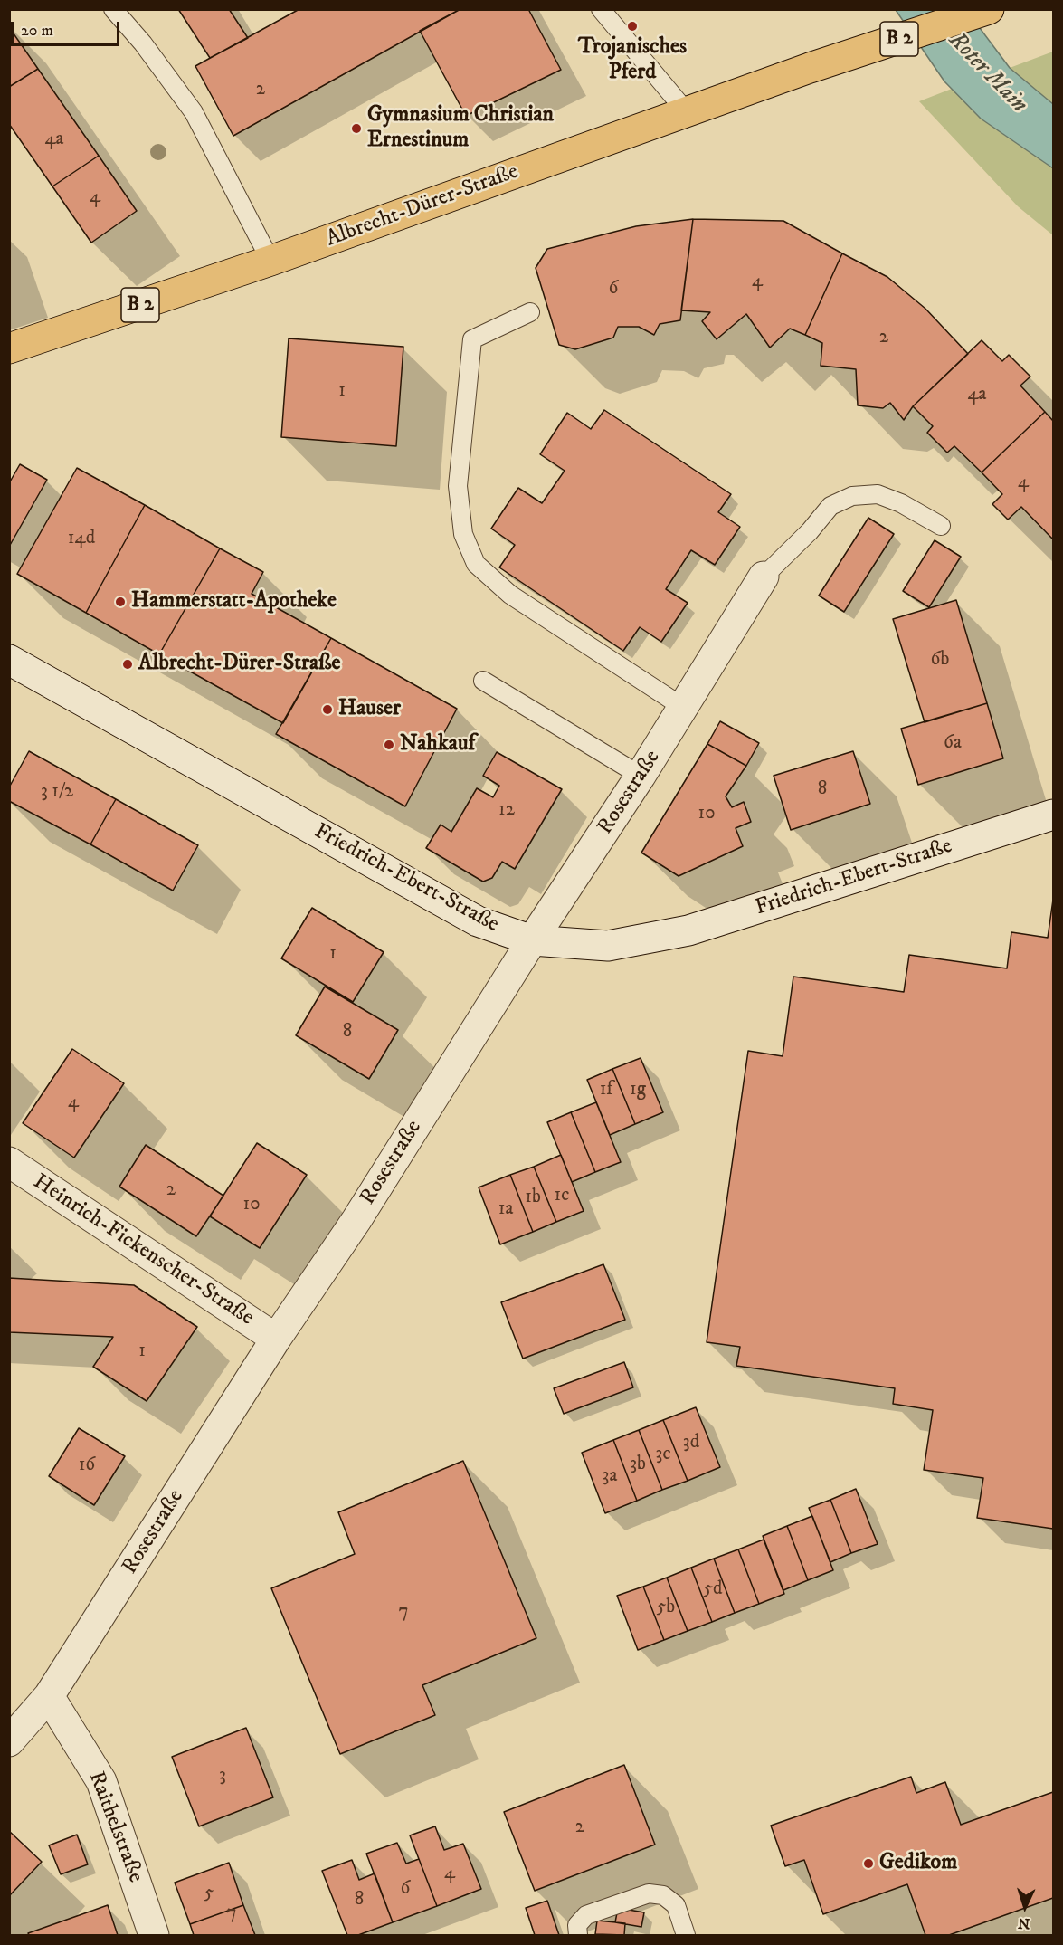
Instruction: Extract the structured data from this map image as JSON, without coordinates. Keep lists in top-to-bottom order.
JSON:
{
  "streets": {
    "main road": ["B 2", "Albrecht-Dürer-Straße"],
    "street": [
      "Rosestraße",
      "Friedrich-Ebert-Straße",
      "Heinrich-Fickenscher-Straße",
      "Raithelstraße"
    ]
  },
  "crossings": [
    ["Rosestraße", "Friedrich-Ebert-Straße"],
    ["Rosestraße", "Heinrich-Fickenscher-Straße"],
    ["Rosestraße", "Raithelstraße"]
  ],
  "water": ["Roter Main"],
  "places": [
    "Trojanisches Pferd",
    "Gymnasium Christian Ernestinum",
    "Hammerstatt-Apotheke",
    "Albrecht-Dürer-Straße",
    "Hauser",
    "Nahkauf",
    "Gedikom"
  ],
  "house_numbers": [
    "2",
    "4a",
    "4",
    "4",
    "6",
    "2",
    "1",
    "4a",
    "4",
    "14d",
    "6b",
    "6a",
    "8",
    "3 1/2",
    "12",
    "10",
    "1",
    "8",
    "1f",
    "1g",
    "4",
    "2",
    "1c",
    "1b",
    "10",
    "1a",
    "1",
    "3d",
    "3c",
    "3b",
    "16",
    "3a",
    "5d",
    "5b",
    "7",
    "3",
    "2",
    "4",
    "6",
    "5",
    "8",
    "7"
  ],
  "scale_bar": "20 m",
  "north": "bottom"
}
